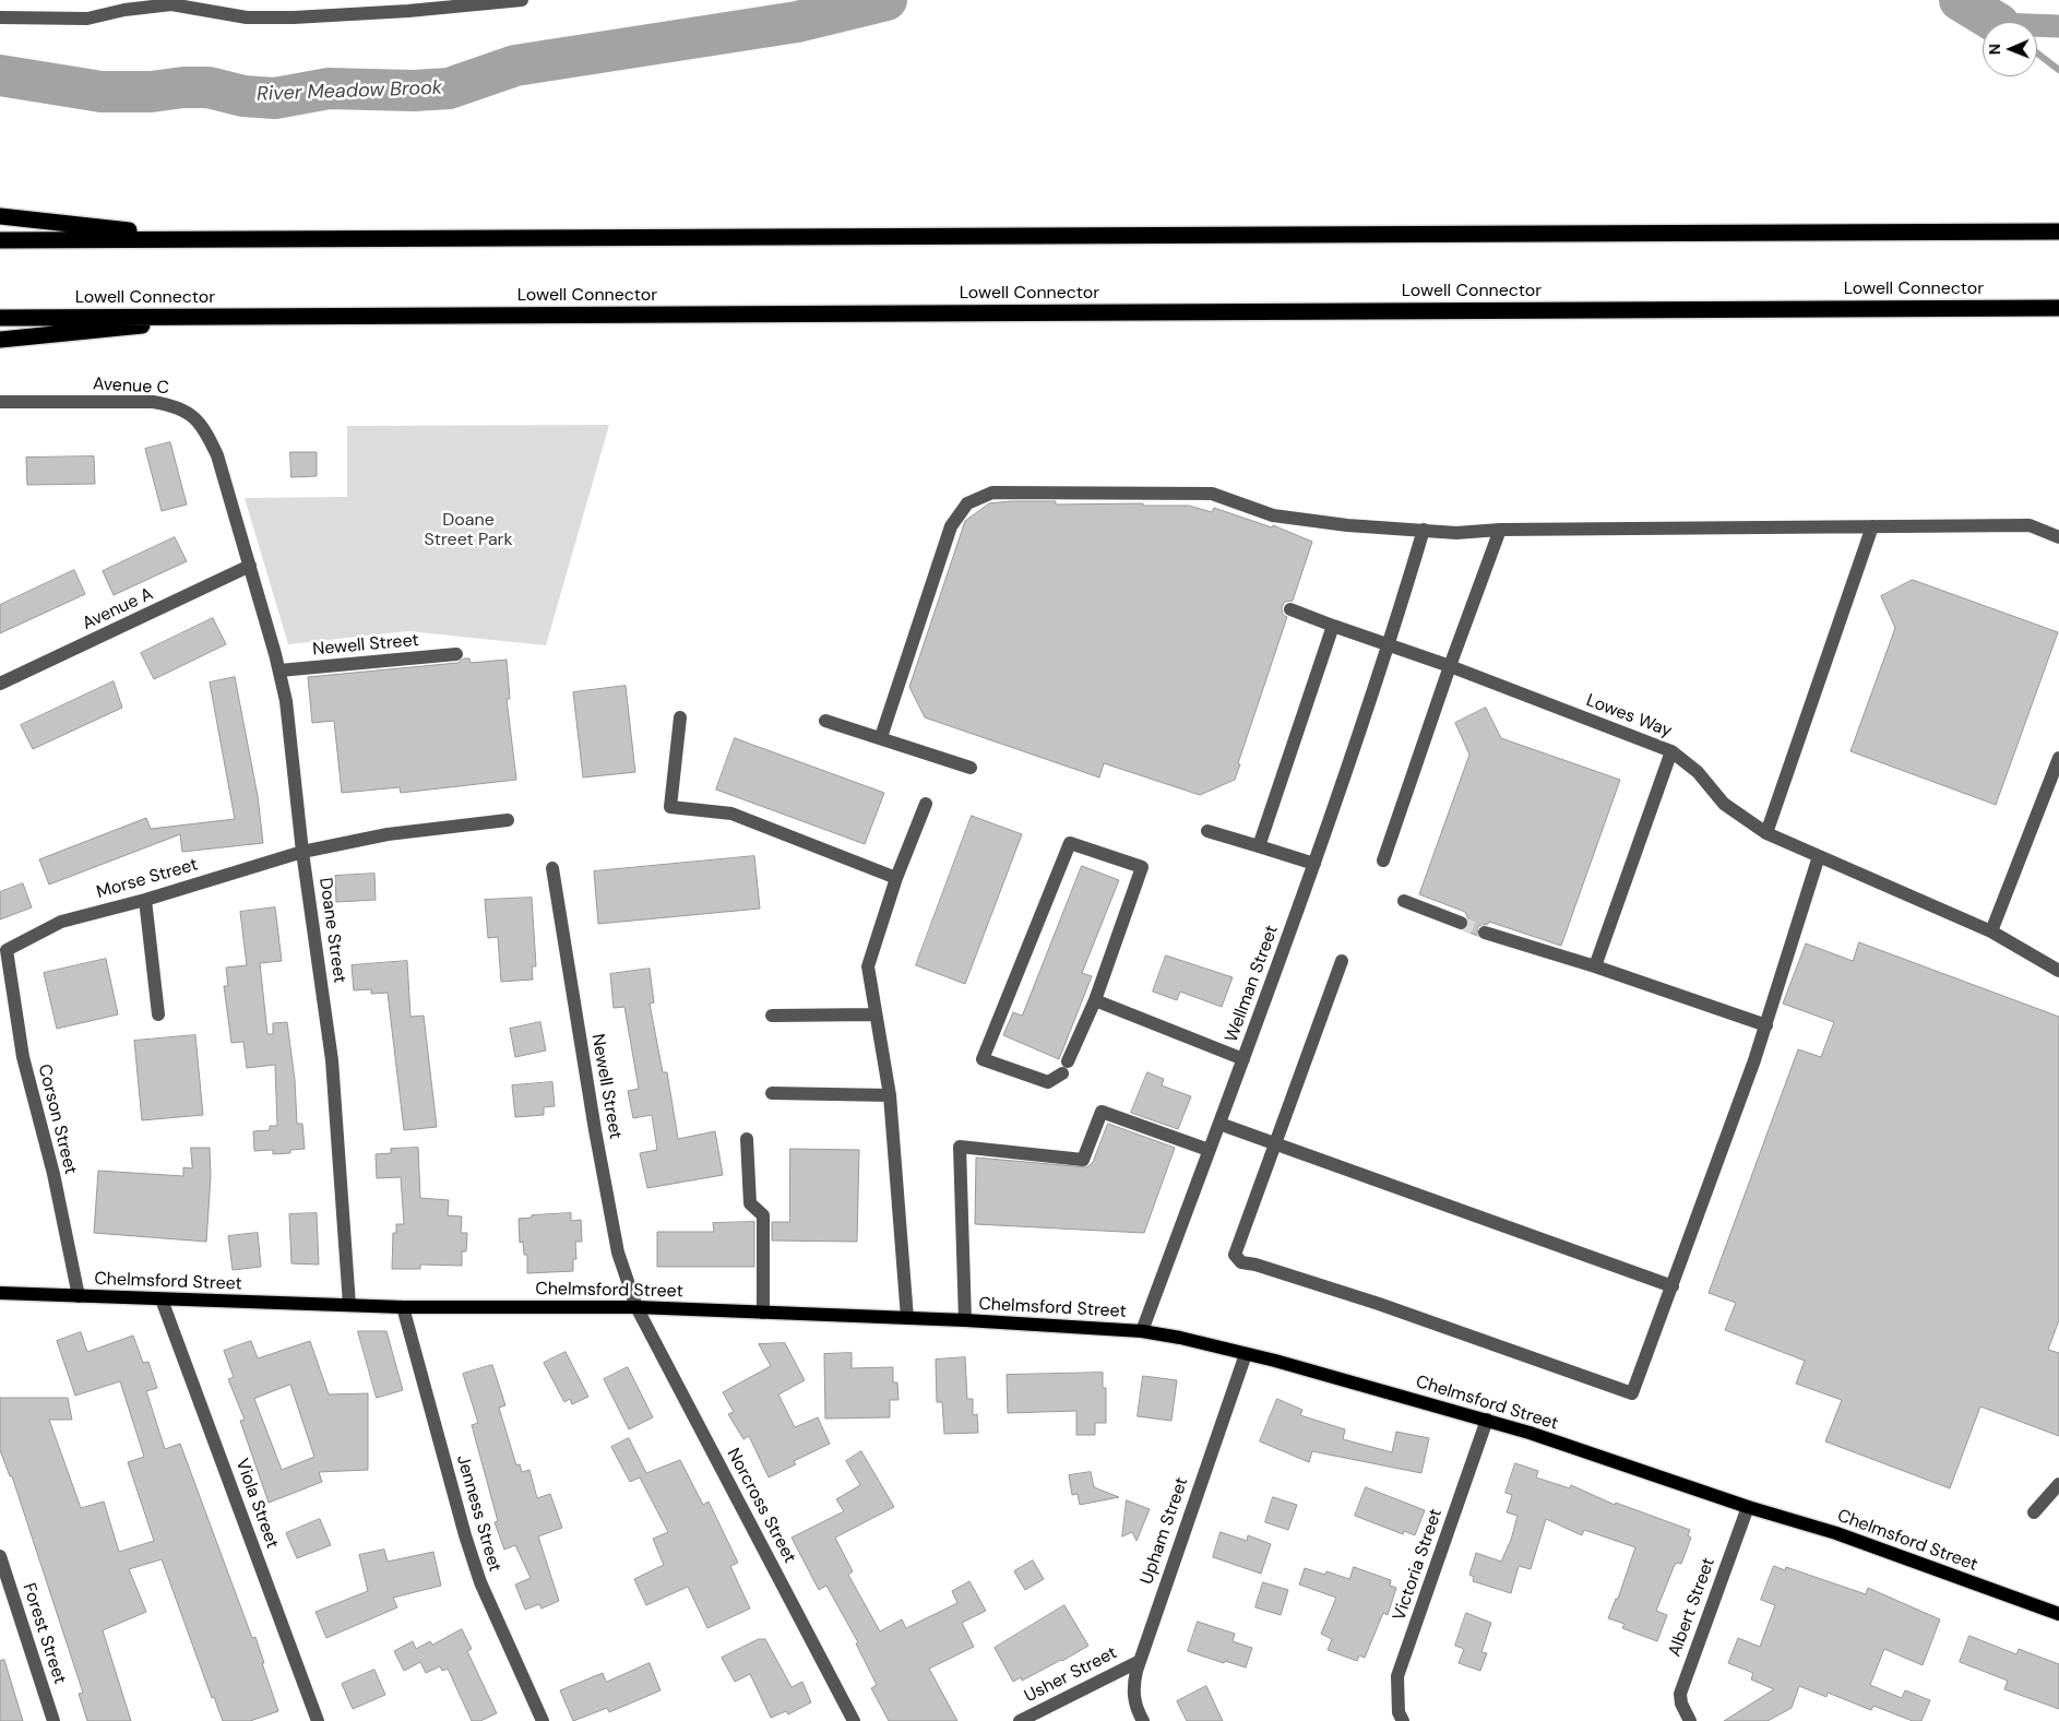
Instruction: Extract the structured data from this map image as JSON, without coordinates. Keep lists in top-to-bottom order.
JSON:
{
  "streets": {
    "highway": ["Lowell Connector"],
    "main road": ["Chelmsford Street"],
    "street": [
      "Avenue C",
      "Avenue A",
      "Newell Street",
      "Lowes Way",
      "Morse Street",
      "Doane Street",
      "Wellman Street",
      "Corson Street",
      "Viola Street",
      "Norcross Street",
      "Jenness Street",
      "Upham Street",
      "Victoria Street",
      "Albert Street",
      "Forest Street",
      "Usher Street"
    ]
  },
  "crossings": [
    ["Avenue C", "Avenue A"],
    ["Avenue C", "Doane Street"],
    ["Avenue A", "Doane Street"],
    ["Newell Street", "Doane Street"],
    ["Newell Street", "Chelmsford Street"],
    ["Newell Street", "Norcross Street"],
    ["Lowes Way", "Wellman Street"],
    ["Morse Street", "Doane Street"],
    ["Morse Street", "Corson Street"],
    ["Doane Street", "Chelmsford Street"],
    ["Wellman Street", "Chelmsford Street"],
    ["Corson Street", "Chelmsford Street"],
    ["Chelmsford Street", "Viola Street"],
    ["Chelmsford Street", "Norcross Street"],
    ["Chelmsford Street", "Jenness Street"],
    ["Chelmsford Street", "Upham Street"],
    ["Chelmsford Street", "Victoria Street"],
    ["Chelmsford Street", "Albert Street"],
    ["Upham Street", "Usher Street"]
  ],
  "water": ["River Meadow Brook"],
  "parks": ["Doane Street Park"],
  "north": "left"
}
